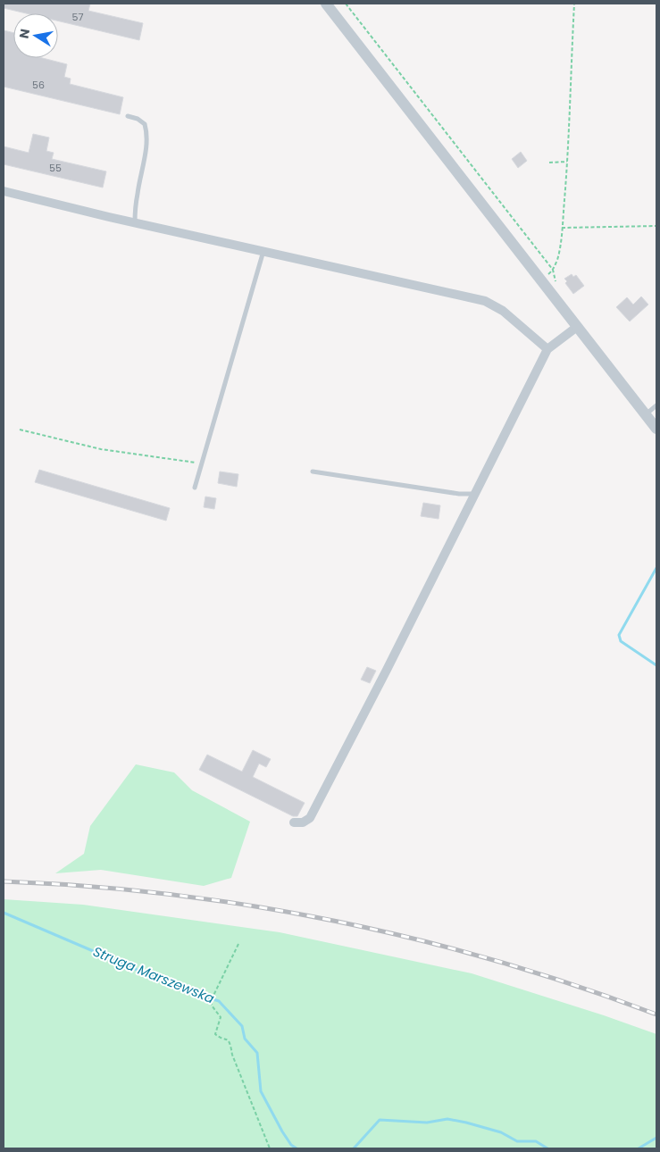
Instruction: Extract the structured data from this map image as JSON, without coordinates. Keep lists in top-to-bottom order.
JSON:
{
  "water": ["Struga Marszewska"],
  "house_numbers": ["57", "56", "55"],
  "north": "left"
}
